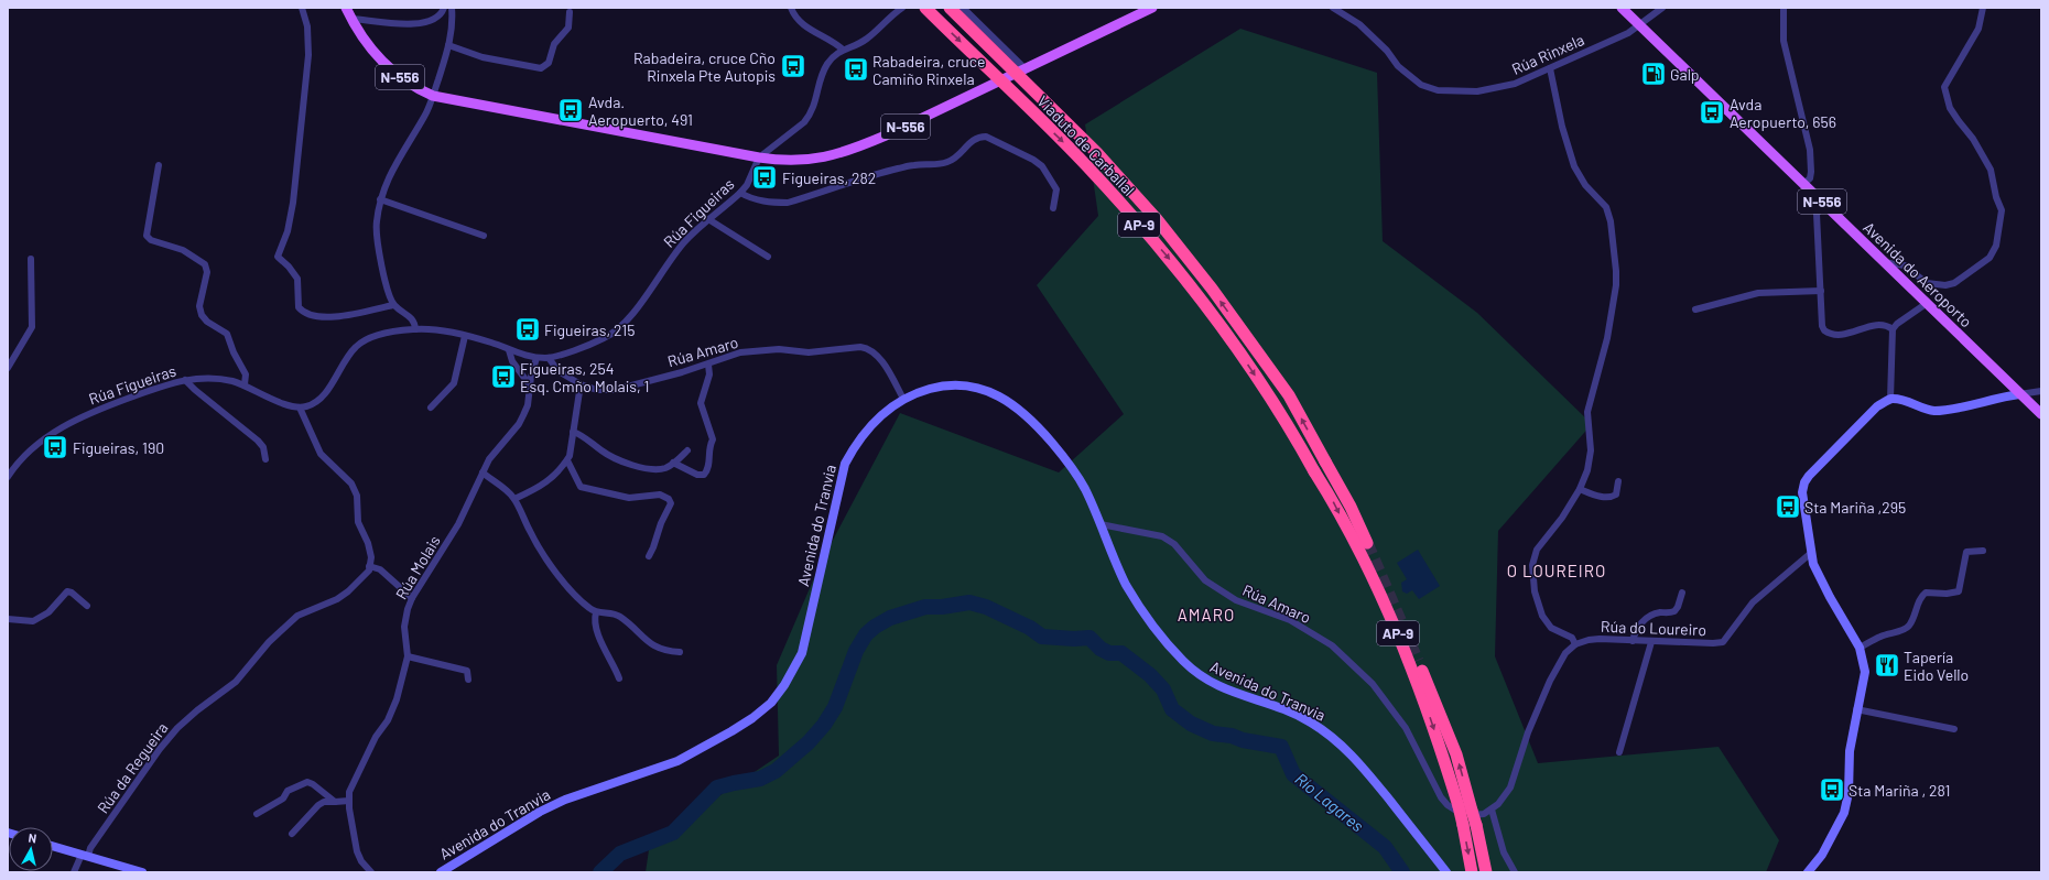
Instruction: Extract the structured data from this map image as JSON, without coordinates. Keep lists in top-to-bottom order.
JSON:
{
  "streets": {
    "highway": ["Viaduto de Carballal", "AP-9"],
    "main road": ["N-556", "Avenida do Aeroporto", "Avenida do Tranvia"],
    "street": [
      "Rúa Rinxela",
      "Rúa Figueiras",
      "Rúa Amaro",
      "Rúa Molais",
      "Rúa do Loureiro",
      "Rúa da Regueira"
    ]
  },
  "crossings": [
    ["Rúa Rinxela", "Avenida do Aeroporto"],
    ["N-556", "Rúa Figueiras"],
    ["Rúa Figueiras", "Rúa Amaro"],
    ["Rúa Figueiras", "Rúa Molais"],
    ["AP-9", "Rúa Amaro"],
    ["Rúa Amaro", "Avenida do Tranvia"]
  ],
  "districts": ["O LOUREIRO", "AMARO"],
  "water": ["Río Lagares"],
  "places": {
    "bus stop": [
      "Rabadeira, cruce Cño Rinxela Pte Autopis",
      "Rabadeira, cruce Camiño Rinxela",
      "Avda. Aeropuerto, 491",
      "Avda Aeropuerto, 656",
      "Figueiras, 282",
      "Figueiras, 215",
      "Figueiras, 254 Esq. Cmño Molais, 1",
      "Figueiras, 190",
      "Sta Mariña ,295",
      "Sta Mariña , 281"
    ],
    "fuel station": ["Galp"],
    "restaurant": ["Tapería Eido Vello"]
  },
  "north": "top"
}
